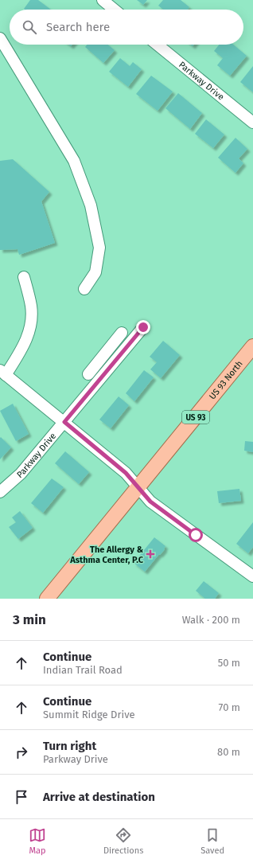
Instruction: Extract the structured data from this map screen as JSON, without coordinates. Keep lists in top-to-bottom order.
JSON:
{
  "streets": {
    "main road": ["US 93 North", "US 93"],
    "street": ["Parkway Drive"]
  },
  "crossings": [
    ["US 93 North", "US 93"]
  ],
  "places": {
    "health": ["The Allergy & Asthma Center, P.C"]
  },
  "page": {
    "search": "Search here",
    "heading": ["3 min", "Walk · 200 m"],
    "list": [
      ["Continue", "Indian Trail Road", "50 m"],
      ["Continue", "Summit Ridge Drive", "70 m"],
      ["Turn right", "Parkway Drive", "80 m"],
      "Arrive at destination"
    ],
    "nav": ["Map", "Directions", "Saved"]
  }
}
